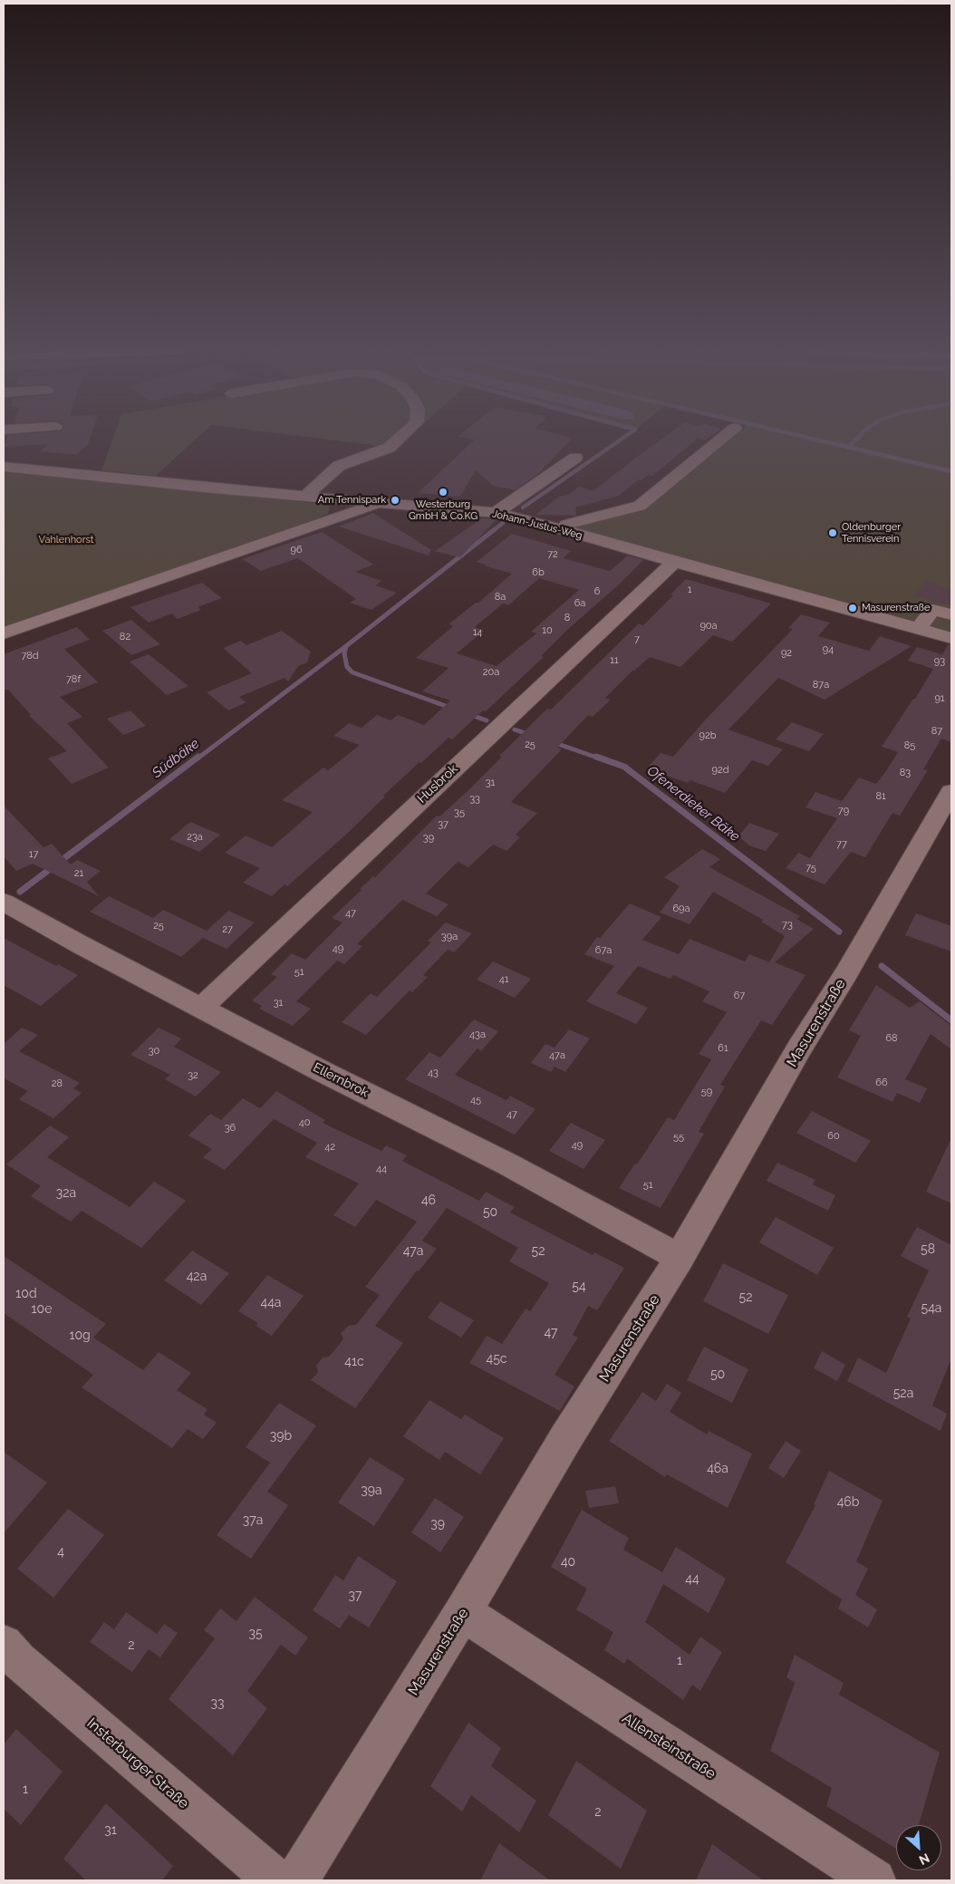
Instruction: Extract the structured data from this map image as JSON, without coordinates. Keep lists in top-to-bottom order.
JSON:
{
  "streets": {
    "street": [
      "Johann-Justus-Weg",
      "Husbrok",
      "Masurenstraße",
      "Ellernbrok",
      "Allensteinstraße",
      "Insterburger Straße"
    ]
  },
  "crossings": [
    ["Johann-Justus-Weg", "Husbrok"],
    ["Husbrok", "Ellernbrok"],
    ["Masurenstraße", "Ellernbrok"],
    ["Masurenstraße", "Allensteinstraße"]
  ],
  "water": ["Südbäke", "Ofenerdieker Bäke"],
  "parks": ["Vahlenhorst"],
  "places": [
    "Westerburg GmbH & Co.KG",
    "Am Tennispark",
    "Oldenburger Tennisverein",
    "Masurenstraße"
  ],
  "house_numbers": [
    "96",
    "72",
    "6b",
    "1",
    "6",
    "8a",
    "6a",
    "8",
    "90a",
    "10",
    "14",
    "82",
    "7",
    "94",
    "92",
    "78d",
    "11",
    "93",
    "20a",
    "78f",
    "87a",
    "91",
    "87",
    "92b",
    "25",
    "85",
    "92d",
    "83",
    "31",
    "81",
    "33",
    "79",
    "35",
    "37",
    "23a",
    "39",
    "77",
    "17",
    "75",
    "21",
    "69a",
    "47",
    "73",
    "25",
    "27",
    "39a",
    "49",
    "67a",
    "51",
    "41",
    "67",
    "31",
    "43a",
    "68",
    "61",
    "30",
    "47a",
    "43",
    "32",
    "66",
    "28",
    "59",
    "45",
    "47",
    "40",
    "36",
    "60",
    "55",
    "49",
    "42",
    "44",
    "51",
    "32a",
    "46",
    "50",
    "58",
    "47a",
    "52",
    "42a",
    "54",
    "10d",
    "52",
    "44a",
    "54a",
    "10e",
    "47",
    "10g",
    "45c",
    "41c",
    "50",
    "52a",
    "39b",
    "46a",
    "39a",
    "46b",
    "37a",
    "39",
    "4",
    "40",
    "44",
    "37",
    "35",
    "2",
    "1",
    "33",
    "1",
    "2",
    "31"
  ],
  "north": "bottom right"
}
